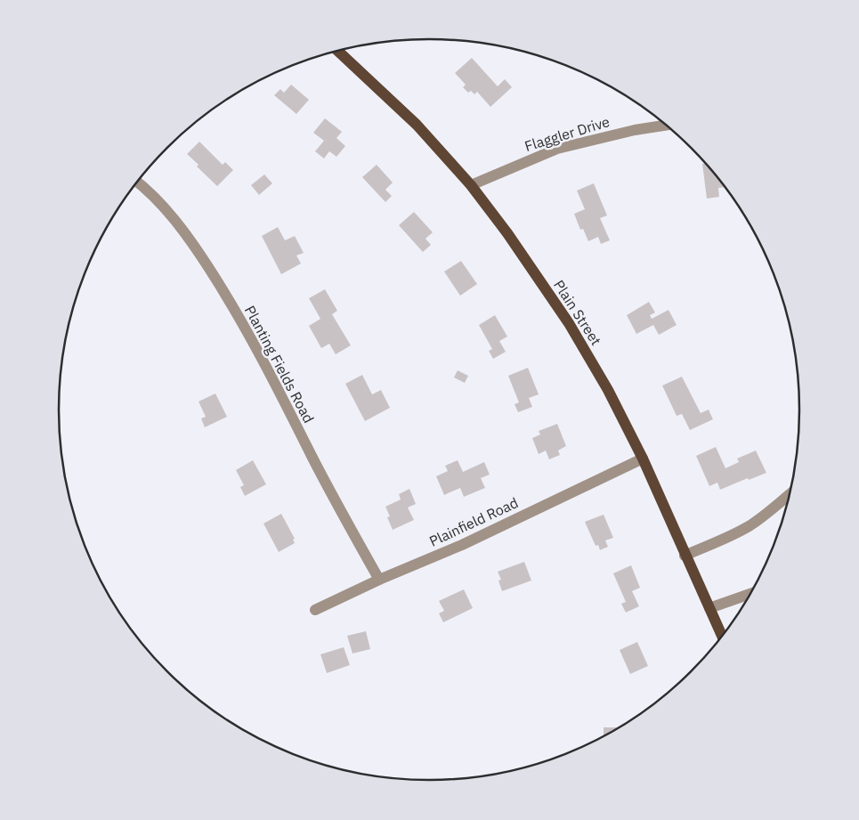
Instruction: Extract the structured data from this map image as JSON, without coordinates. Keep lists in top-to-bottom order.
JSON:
{
  "streets": {
    "main road": ["Plain Street"],
    "street": ["Flaggler Drive", "Planting Fields Road", "Plainfield Road"]
  },
  "crossings": [
    ["Flaggler Drive", "Plain Street"],
    ["Plain Street", "Plainfield Road"],
    ["Planting Fields Road", "Plainfield Road"]
  ]
}
